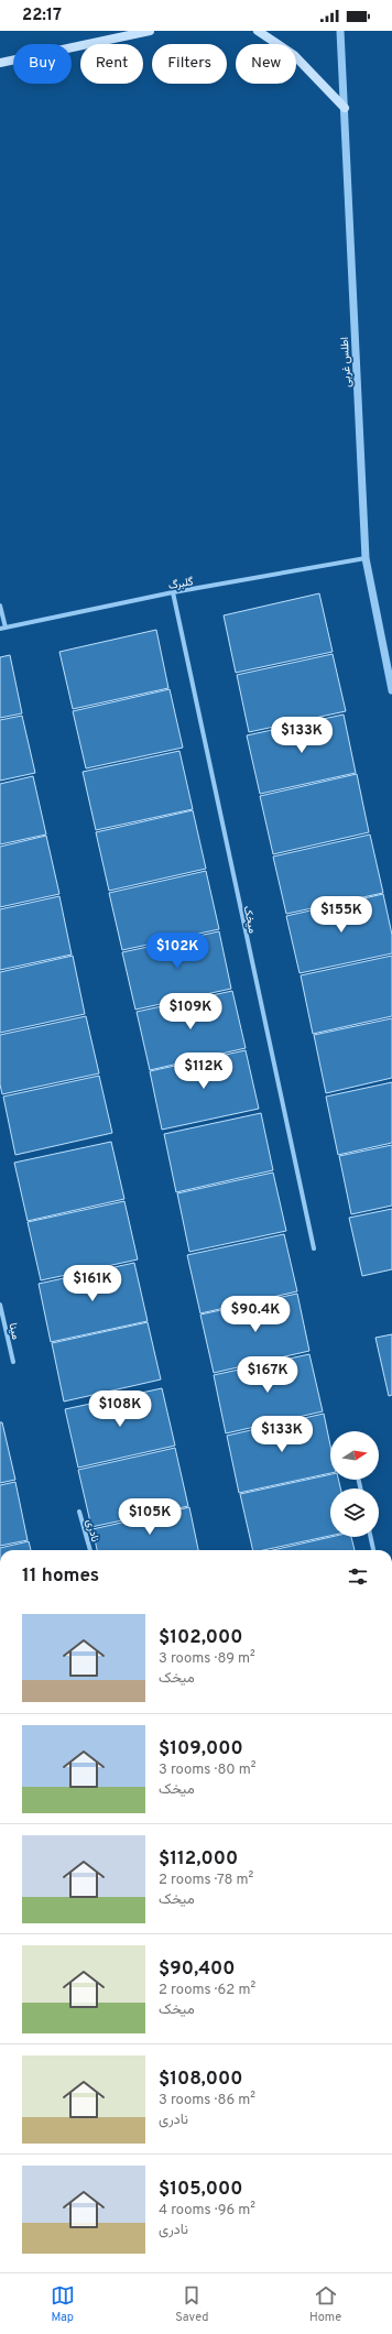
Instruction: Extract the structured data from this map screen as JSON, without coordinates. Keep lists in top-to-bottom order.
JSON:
{
  "streets": {
    "street": [
      "اطلس غربی",
      "گلبرگ",
      "میخک",
      "مینا",
      "نادری"
    ]
  },
  "crossings": [
    ["اطلس غربی", "گلبرگ"],
    ["گلبرگ", "میخک"]
  ],
  "north": "right",
  "page": {
    "status": "22:17",
    "chip": [
      "Buy",
      "Rent",
      "Filters",
      "New"
    ],
    "price": [
      "$133K",
      "$155K",
      "$102K",
      "$109K",
      "$112K",
      "$161K",
      "$90.4K",
      "$167K",
      "$108K",
      "$133K",
      "$105K"
    ],
    "heading": "11 homes",
    "list": [
      {
        "name": "$102,000",
        "note": "3 rooms · 89 m² · میخک"
      },
      {
        "name": "$109,000",
        "note": "3 rooms · 80 m² · میخک"
      },
      {
        "name": "$112,000",
        "note": "2 rooms · 78 m² · میخک"
      },
      {
        "name": "$90,400",
        "note": "2 rooms · 62 m² · میخک"
      },
      {
        "name": "$108,000",
        "note": "3 rooms · 86 m² · نادری"
      },
      {
        "name": "$105,000",
        "note": "4 rooms · 96 m² · نادری"
      }
    ],
    "tabs": ["Map", "Saved", "Home"]
  }
}
